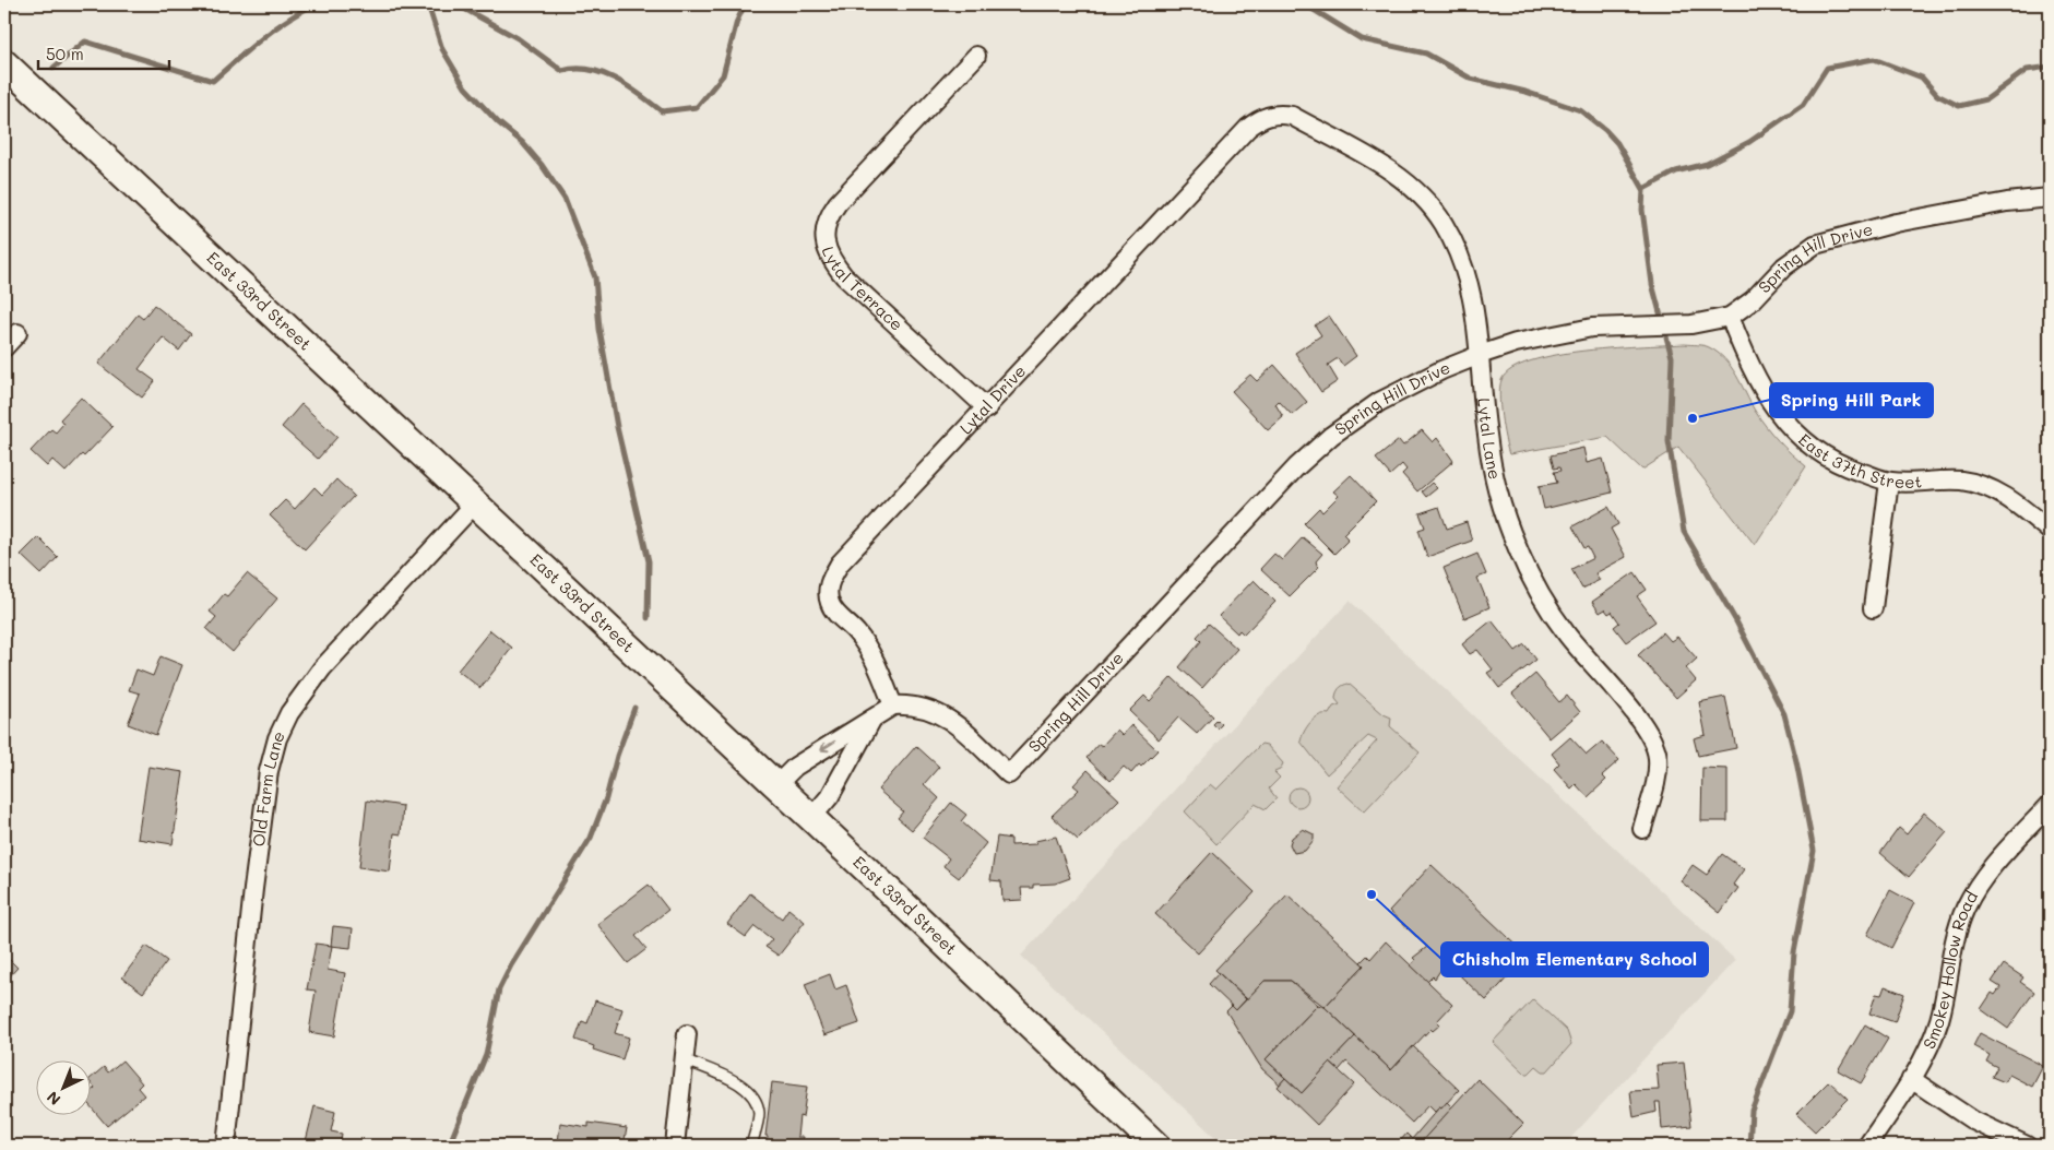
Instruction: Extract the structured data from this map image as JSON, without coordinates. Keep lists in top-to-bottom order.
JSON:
{
  "streets": {
    "street": [
      "Spring Hill Drive",
      "Lytal Terrace",
      "East 33rd Street",
      "Lytal Drive",
      "Lytal Lane",
      "East 37th Street",
      "Old Farm Lane",
      "Smokey Hollow Road"
    ]
  },
  "crossings": [
    ["Spring Hill Drive", "Lytal Drive"],
    ["Spring Hill Drive", "Lytal Lane"],
    ["Spring Hill Drive", "East 37th Street"],
    ["Lytal Terrace", "Lytal Drive"],
    ["East 33rd Street", "Old Farm Lane"],
    ["Lytal Drive", "Lytal Lane"]
  ],
  "places": ["Spring Hill Park", "Chisholm Elementary School"],
  "scale_bar": "50 m",
  "north": "bottom left"
}
